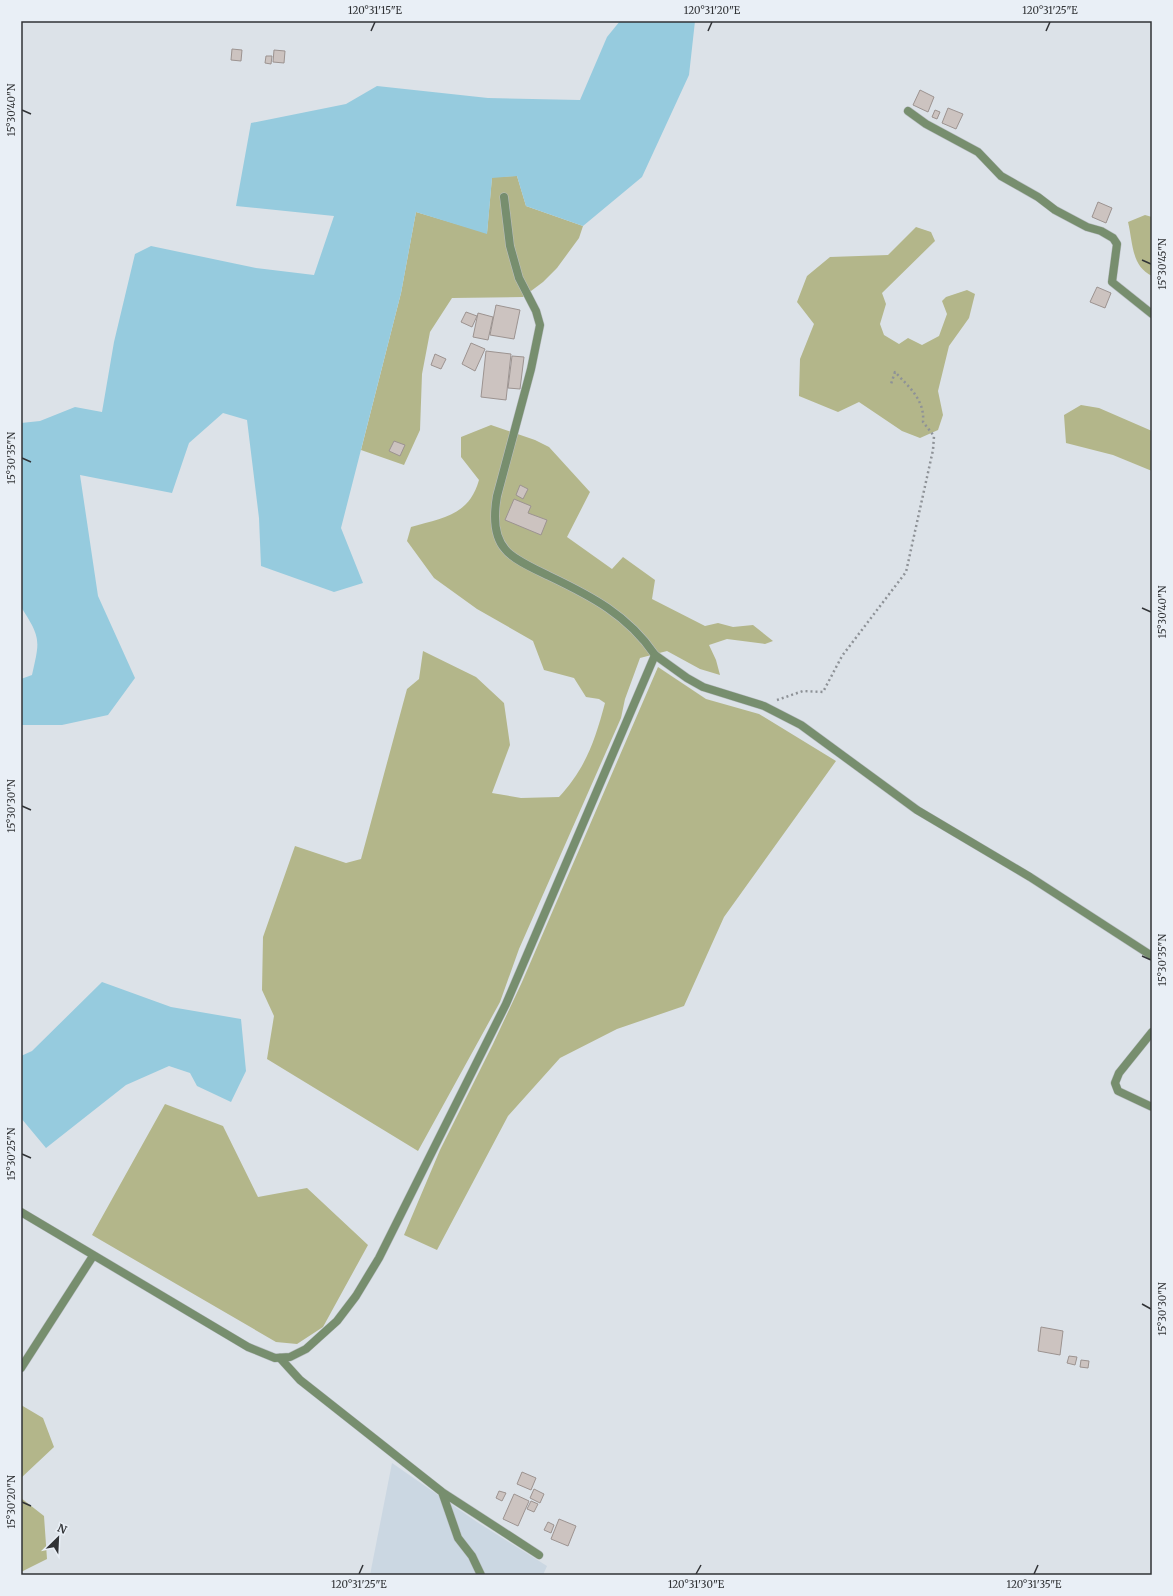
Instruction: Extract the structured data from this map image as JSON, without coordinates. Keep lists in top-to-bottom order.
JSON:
{
  "north": "top right",
  "coordinates": [
    "120°31'15\"E",
    "120°31'20\"E",
    "120°31'25\"E",
    "15°30'40\"N",
    "15°30'45\"N",
    "15°30'35\"N",
    "15°30'30\"N",
    "15°30'25\"N",
    "15°30'20\"N",
    "120°31'30\"E",
    "120°31'35\"E"
  ]
}
